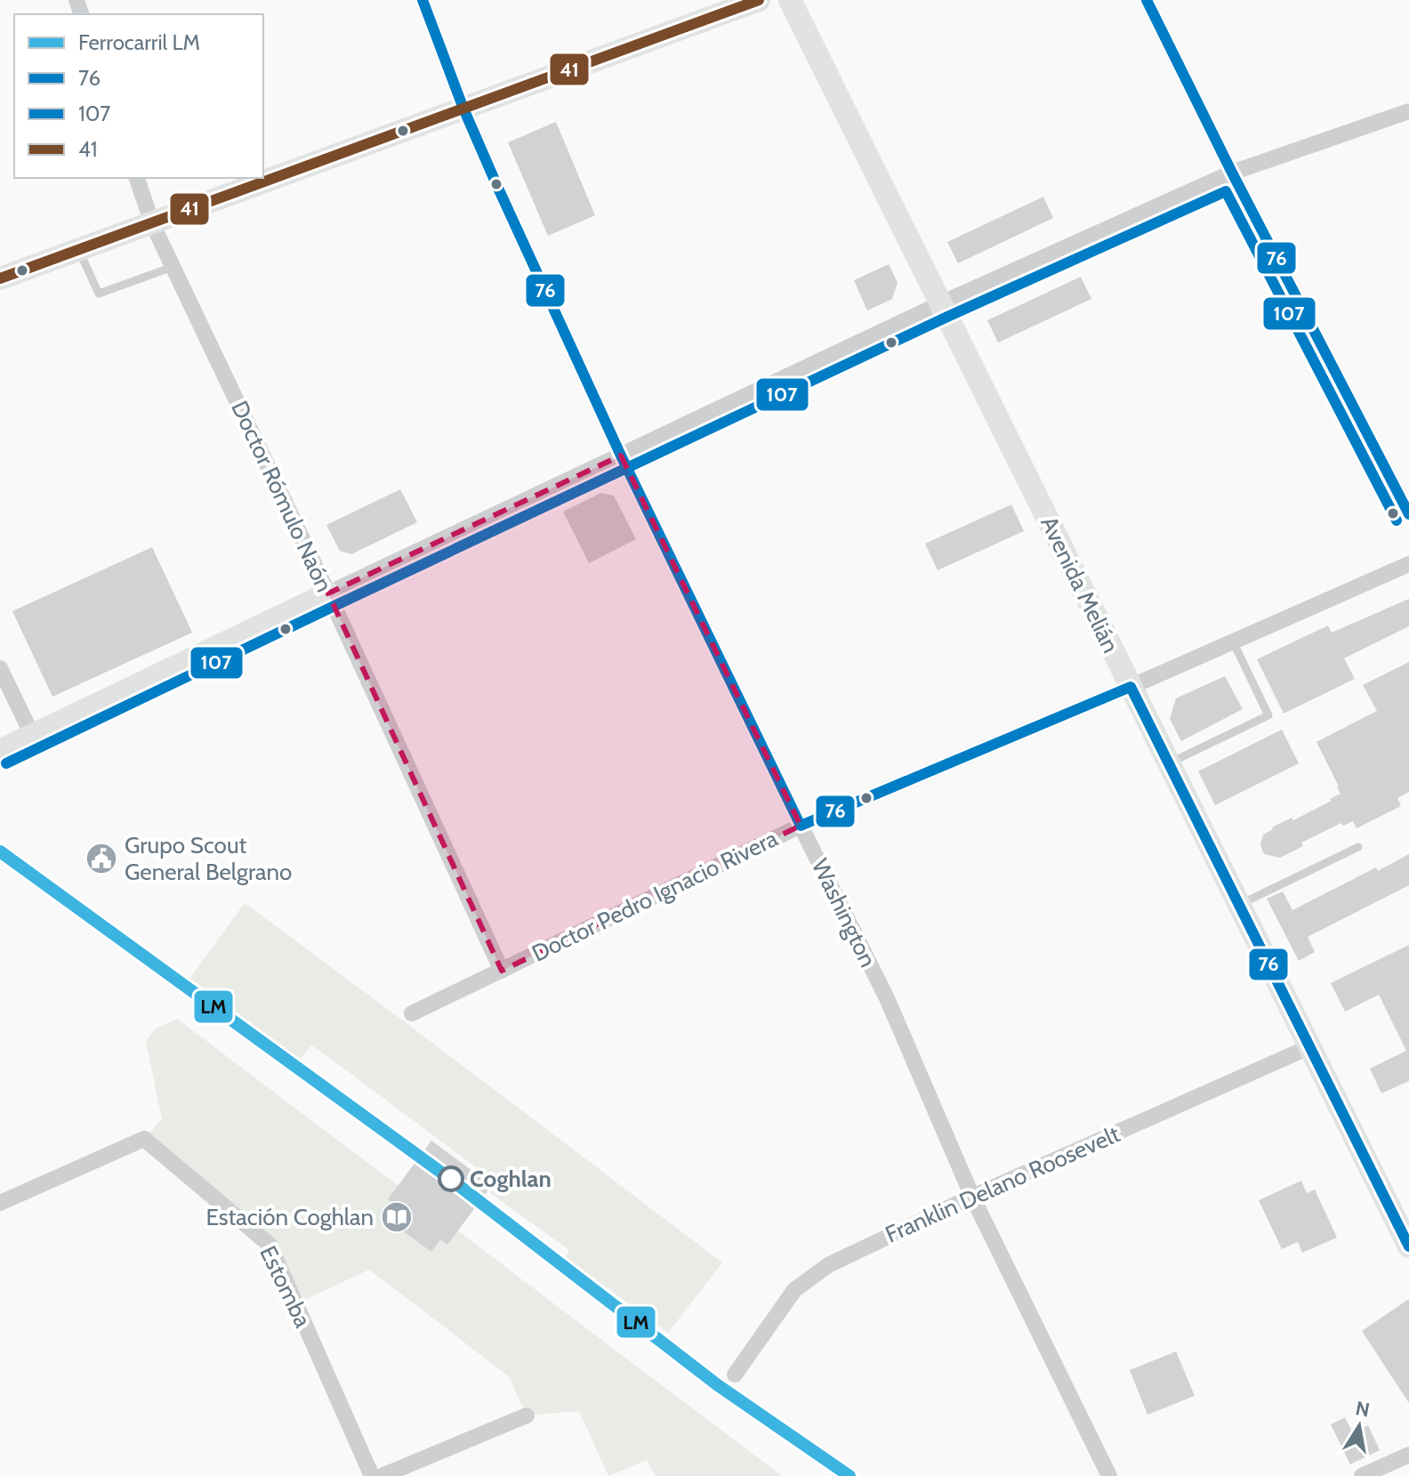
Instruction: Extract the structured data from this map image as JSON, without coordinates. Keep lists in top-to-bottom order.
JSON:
{
  "streets": {
    "street": [
      "Doctor Rómulo Naón",
      "Avenida Melián",
      "Doctor Pedro Ignacio Rivera",
      "Washington",
      "Franklin Delano Roosevelt",
      "Estomba"
    ]
  },
  "crossings": [
    ["Doctor Rómulo Naón", "Doctor Pedro Ignacio Rivera"],
    ["Avenida Melián", "Doctor Pedro Ignacio Rivera"],
    ["Avenida Melián", "Franklin Delano Roosevelt"],
    ["Doctor Pedro Ignacio Rivera", "Washington"],
    ["Washington", "Franklin Delano Roosevelt"]
  ],
  "places": {
    "public building": ["Grupo Scout General Belgrano"],
    "other": ["Coghlan"],
    "library": ["Estación Coghlan"]
  },
  "lines": [
    "transit line 76",
    "transit line 41",
    "transit line 107",
    "rail line LM"
  ],
  "legend": [
    "Ferrocarril LM",
    "76",
    "107",
    "41"
  ],
  "north": "top"
}
